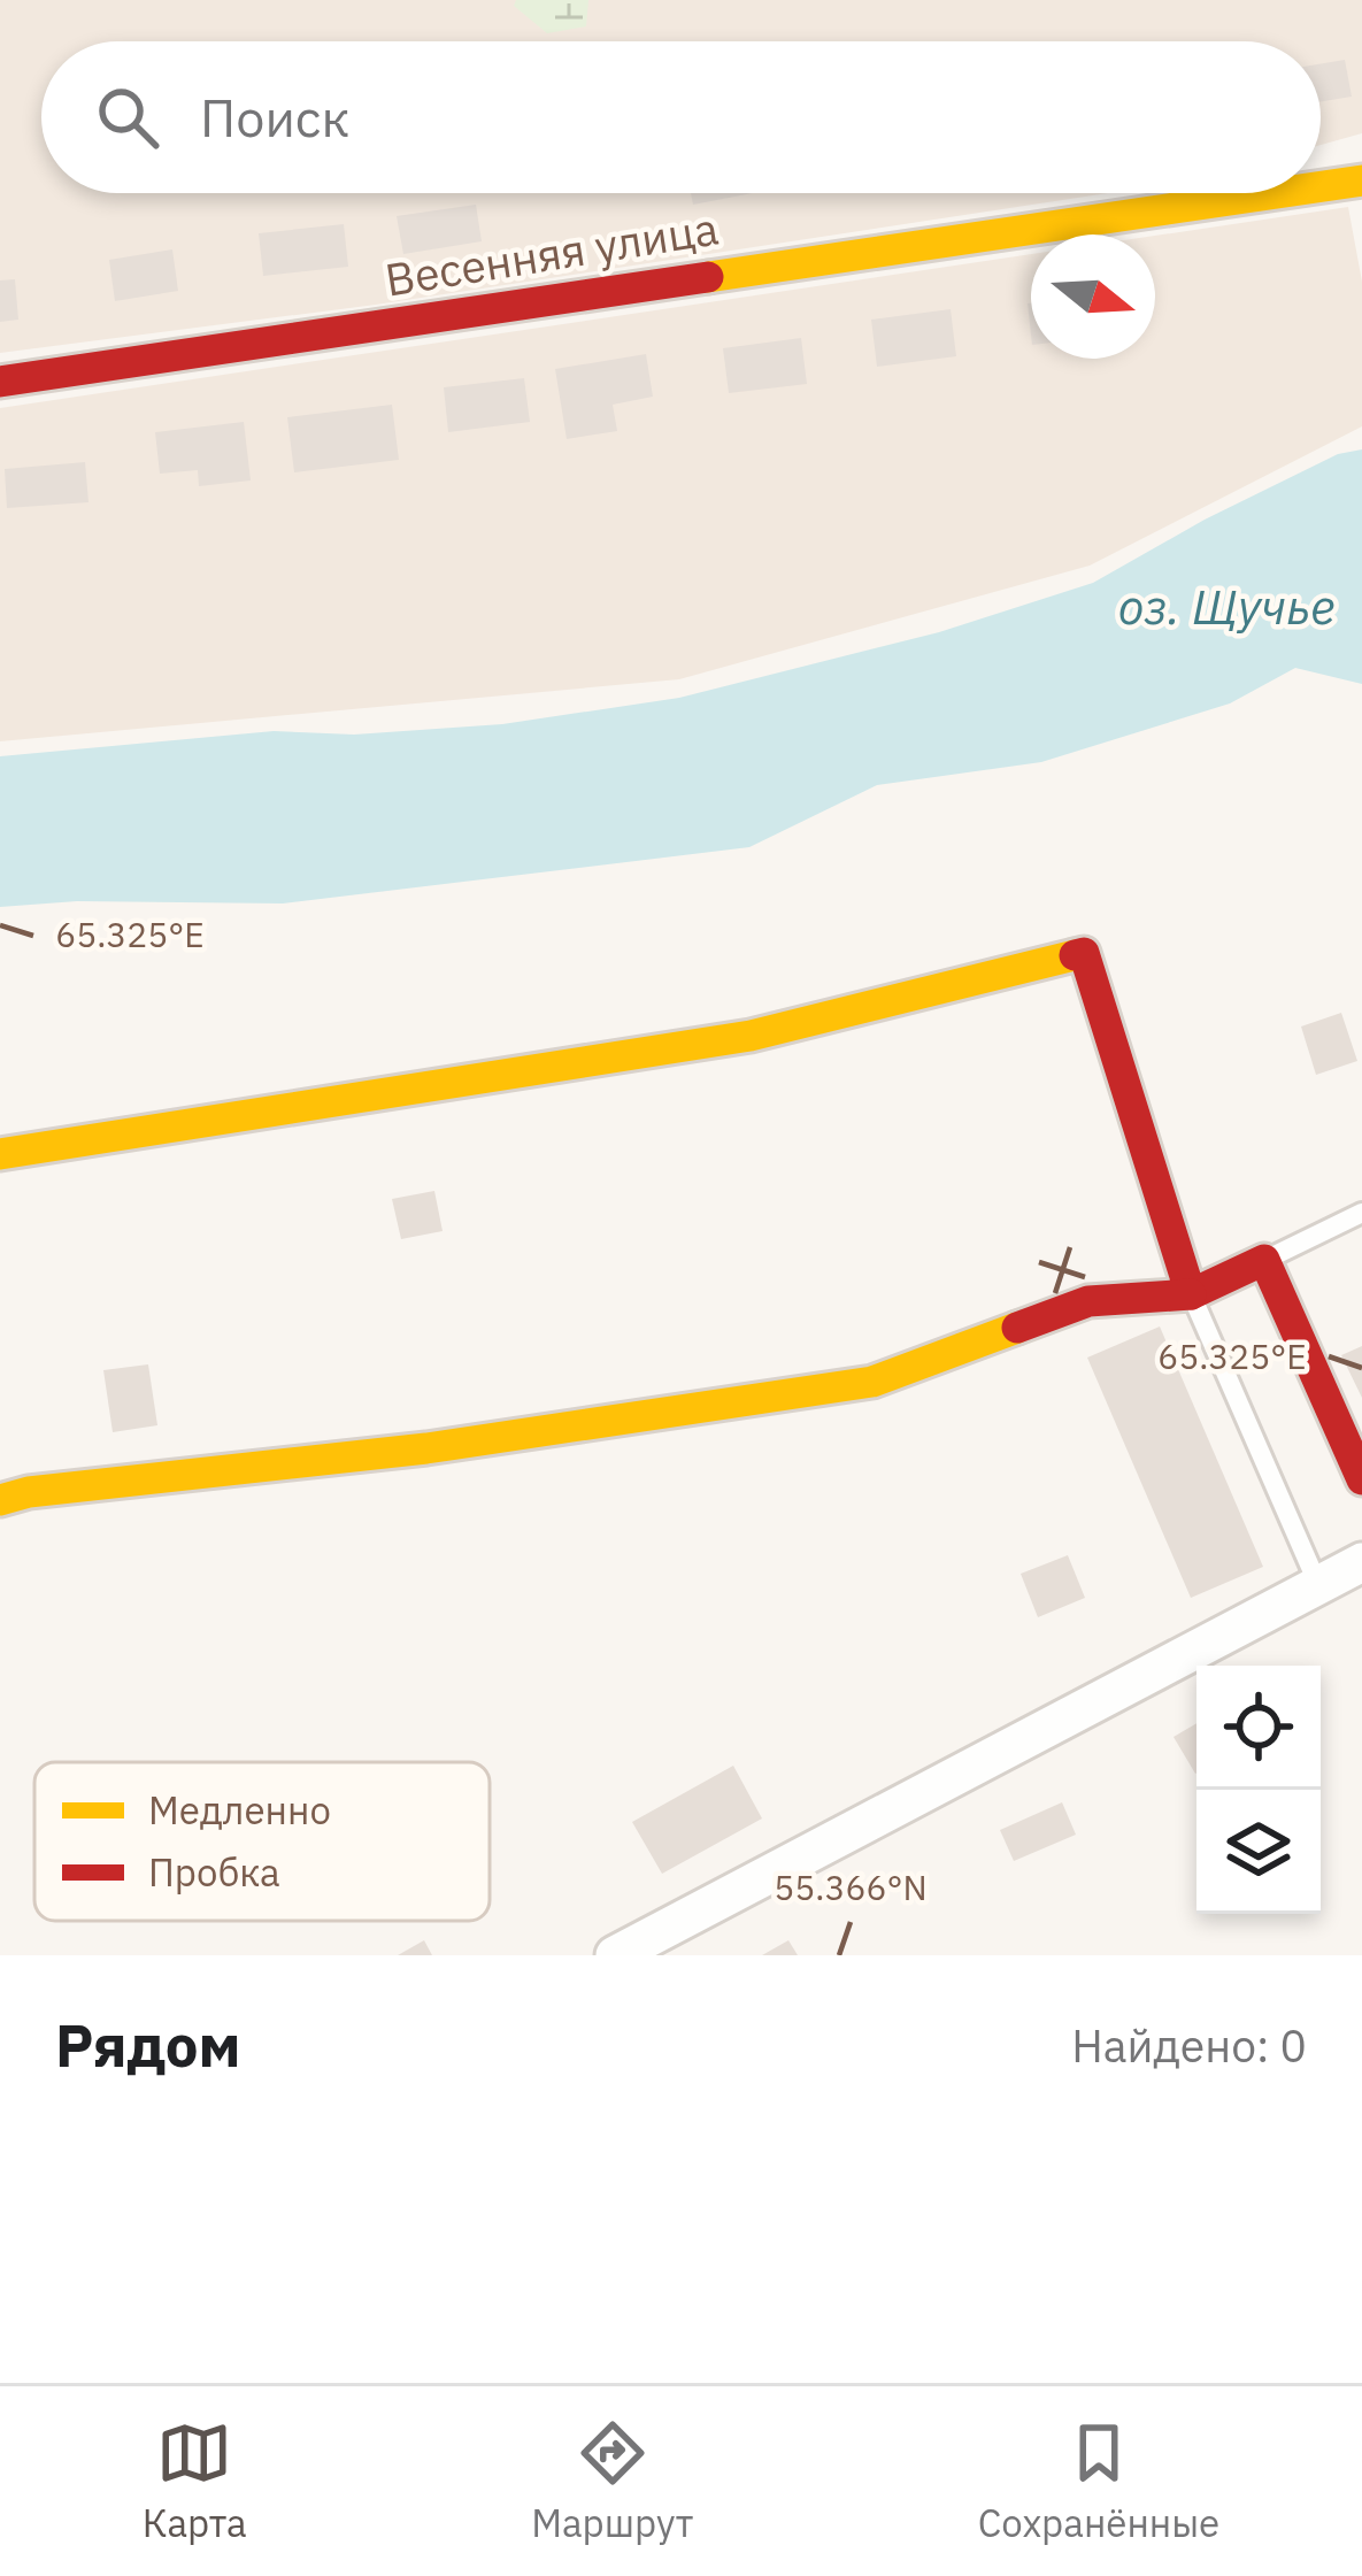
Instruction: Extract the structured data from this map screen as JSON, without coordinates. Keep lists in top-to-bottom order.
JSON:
{
  "streets": {
    "street": ["Весенняя улица"]
  },
  "water": ["оз. Щучье"],
  "legend": ["Медленно", "Пробка"],
  "north": "right",
  "page": {
    "search": "Поиск",
    "heading": ["Рядом", "Найдено: 0"],
    "nav": ["Карта", "Маршрут", "Сохранённые"]
  },
  "coordinates": ["65.325°E", "55.366°N"]
}
